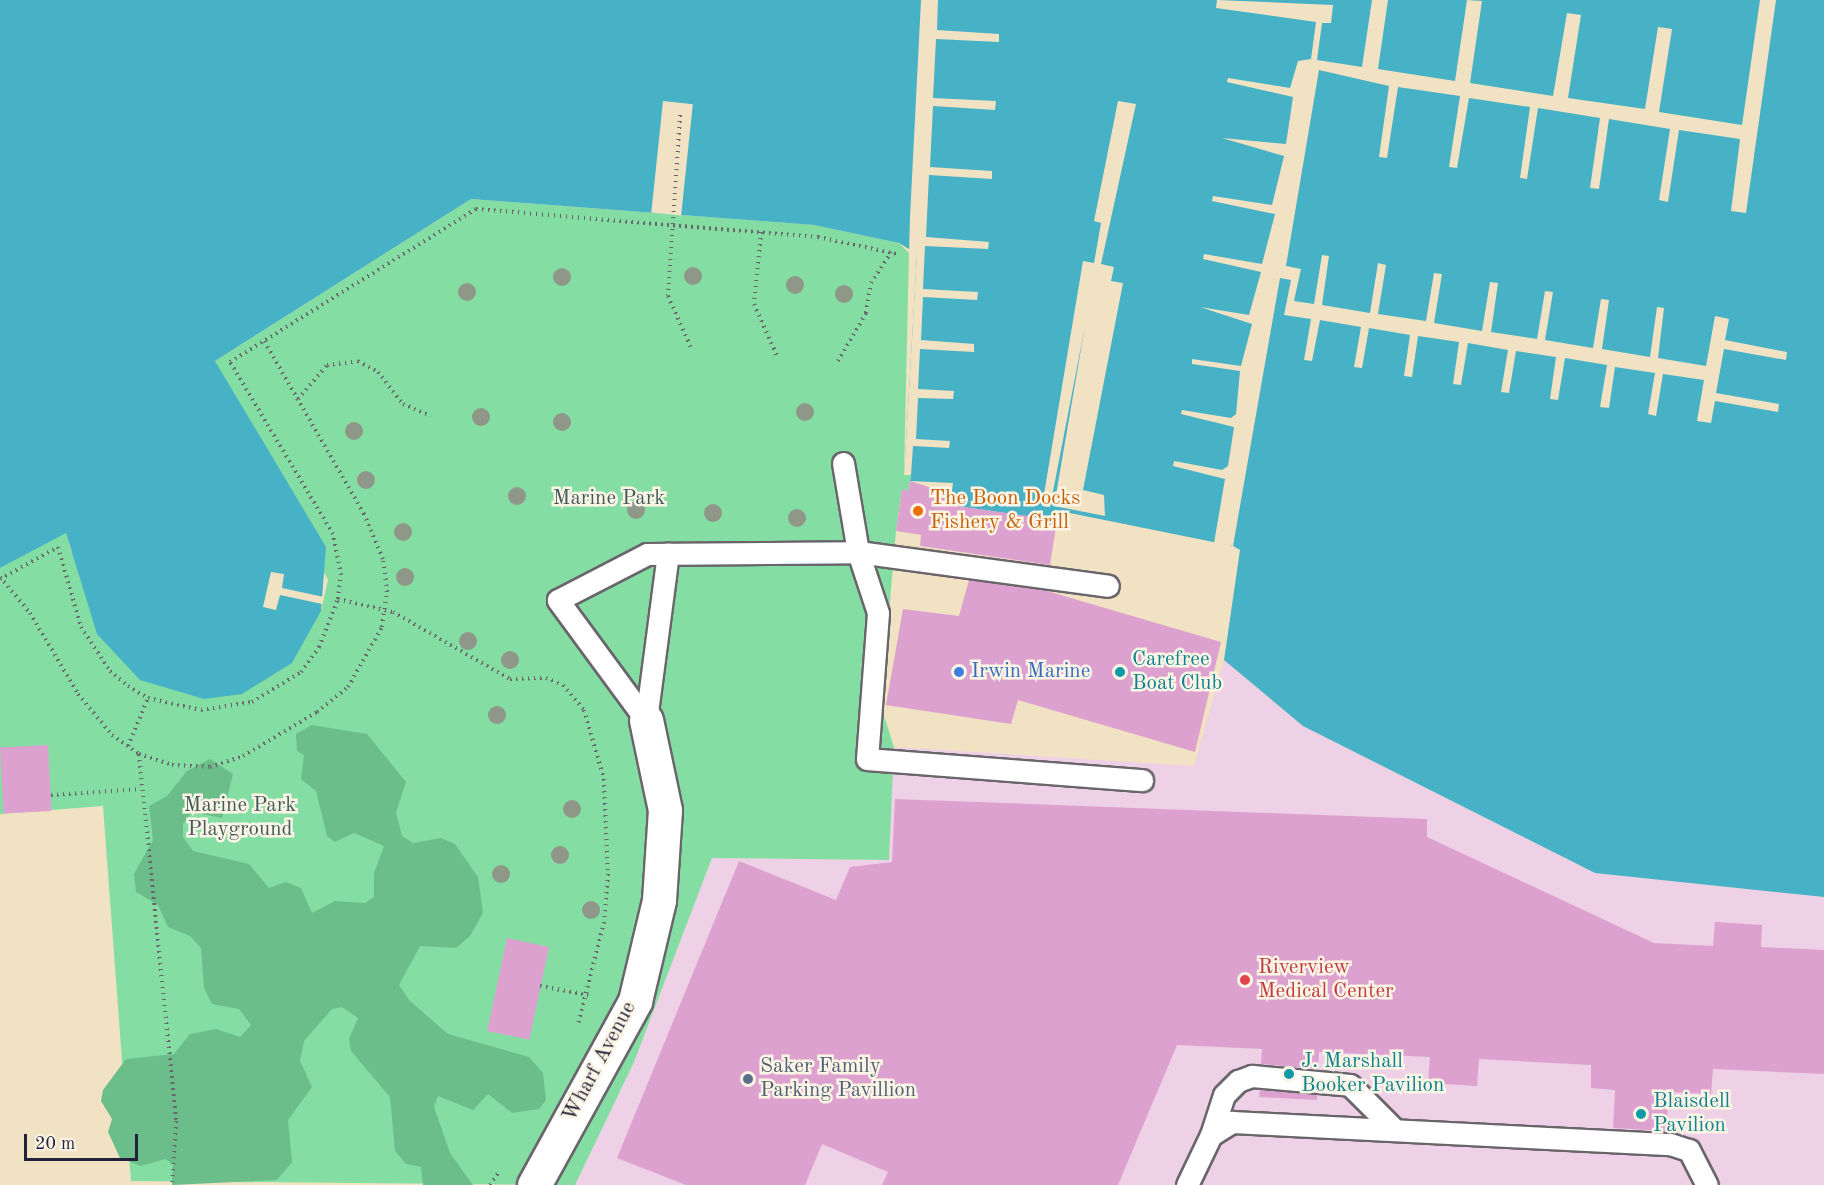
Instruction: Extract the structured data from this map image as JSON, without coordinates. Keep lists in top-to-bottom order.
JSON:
{
  "streets": {
    "street": ["Wharf Avenue"]
  },
  "parks": ["Marine Park", "Marine Park Playground"],
  "places": [
    "The Boon Docks Fishery & Grill",
    "Irwin Marine",
    "Carefree Boat Club",
    "Riverview Medical Center",
    "J. Marshall Booker Pavilion",
    "Saker Family Parking Pavillion",
    "Blaisdell Pavilion"
  ],
  "scale_bar": "20 m"
}
